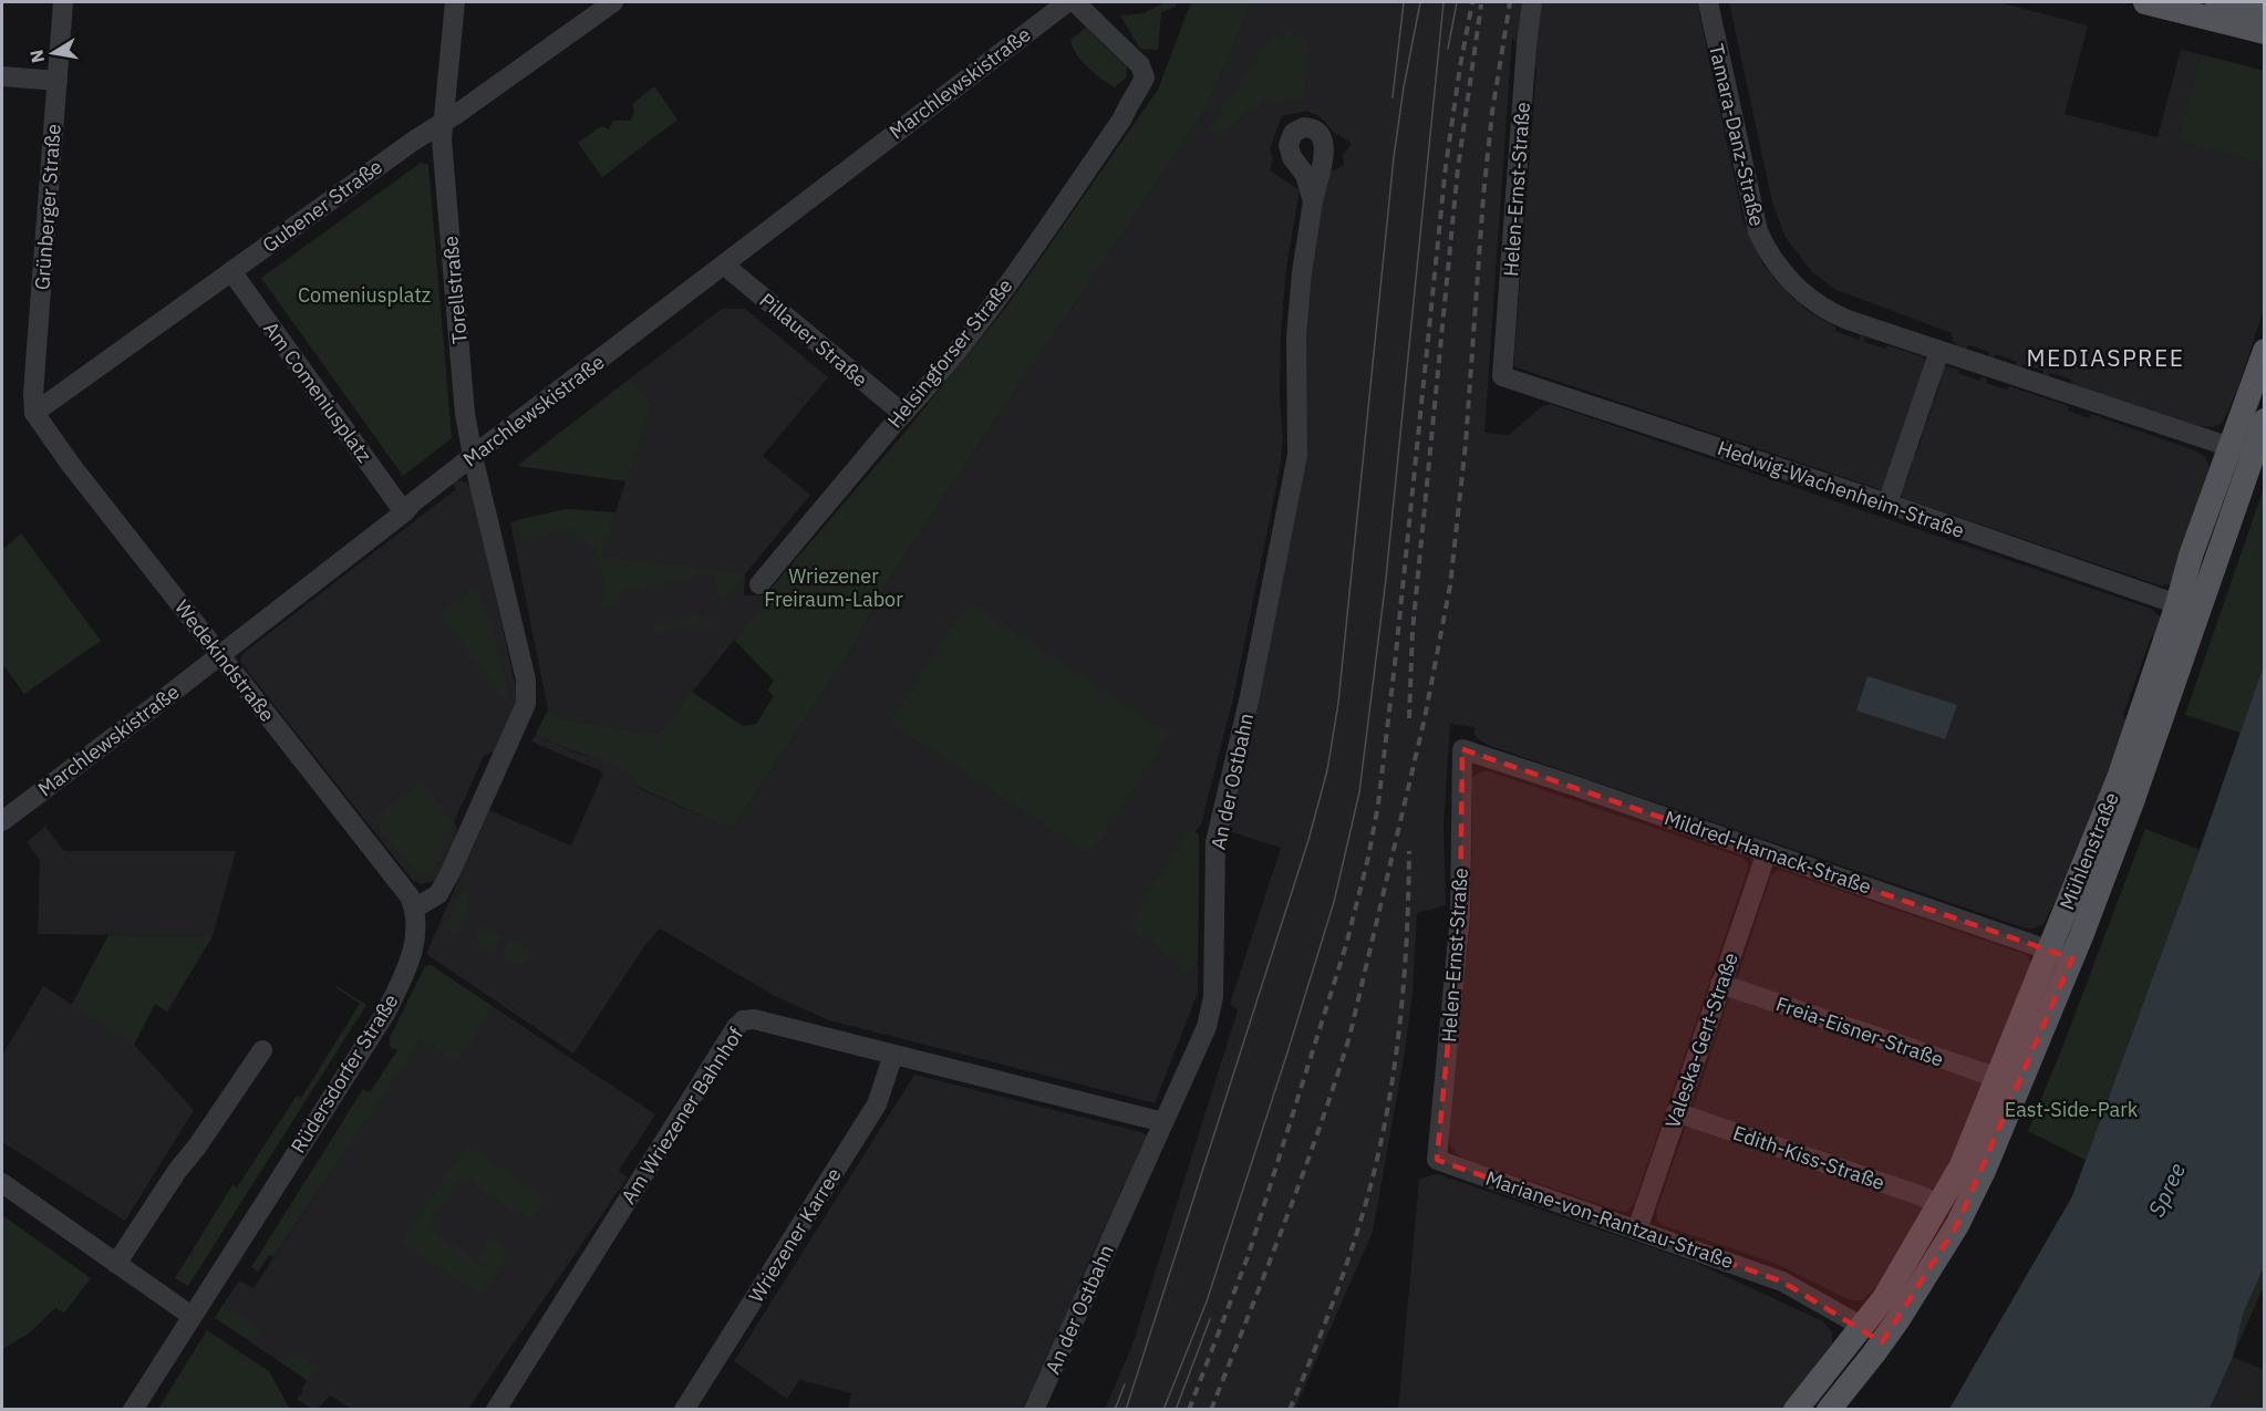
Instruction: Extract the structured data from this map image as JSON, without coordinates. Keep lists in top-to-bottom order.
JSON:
{
  "streets": {
    "main road": ["Mühlenstraße"],
    "street": [
      "Marchlewskistraße",
      "Tamara-Danz-Straße",
      "Helen-Ernst-Straße",
      "Gubener Straße",
      "Grünberger Straße",
      "Torellstraße",
      "Pillauer Straße",
      "Helsingforser Straße",
      "Am Comeniusplatz",
      "Hedwig-Wachenheim-Straße",
      "Wedekindstraße",
      "An der Ostbahn",
      "Mildred-Harnack-Straße",
      "Freia-Eisner-Straße",
      "Valeska-Gert-Straße",
      "Rüdersdorfer Straße",
      "Am Wriezener Bahnhof",
      "Edith-Kiss-Straße",
      "Mariane-von-Rantzau-Straße",
      "Wriezener Karree"
    ]
  },
  "crossings": [
    ["Marchlewskistraße", "Torellstraße"],
    ["Marchlewskistraße", "Pillauer Straße"],
    ["Marchlewskistraße", "Am Comeniusplatz"],
    ["Marchlewskistraße", "Wedekindstraße"],
    ["Tamara-Danz-Straße", "Mühlenstraße"],
    ["Helen-Ernst-Straße", "Hedwig-Wachenheim-Straße"],
    ["Helen-Ernst-Straße", "Mildred-Harnack-Straße"],
    ["Helen-Ernst-Straße", "Mariane-von-Rantzau-Straße"],
    ["Gubener Straße", "Grünberger Straße"],
    ["Gubener Straße", "Torellstraße"],
    ["Gubener Straße", "Am Comeniusplatz"],
    ["Gubener Straße", "Wedekindstraße"],
    ["Grünberger Straße", "Wedekindstraße"],
    ["Pillauer Straße", "Helsingforser Straße"],
    ["Hedwig-Wachenheim-Straße", "Mühlenstraße"],
    ["Wedekindstraße", "Rüdersdorfer Straße"],
    ["An der Ostbahn", "Am Wriezener Bahnhof"],
    ["Mühlenstraße", "Mildred-Harnack-Straße"],
    ["Mühlenstraße", "Freia-Eisner-Straße"],
    ["Mühlenstraße", "Edith-Kiss-Straße"],
    ["Mühlenstraße", "Mariane-von-Rantzau-Straße"],
    ["Mildred-Harnack-Straße", "Valeska-Gert-Straße"],
    ["Freia-Eisner-Straße", "Valeska-Gert-Straße"],
    ["Valeska-Gert-Straße", "Edith-Kiss-Straße"],
    ["Valeska-Gert-Straße", "Mariane-von-Rantzau-Straße"],
    ["Am Wriezener Bahnhof", "Wriezener Karree"]
  ],
  "districts": ["MEDIASPREE"],
  "water": ["Spree"],
  "parks": ["Comeniusplatz", "Wriezener Freiraum-Labor", "East-Side-Park"],
  "north": "left"
}
